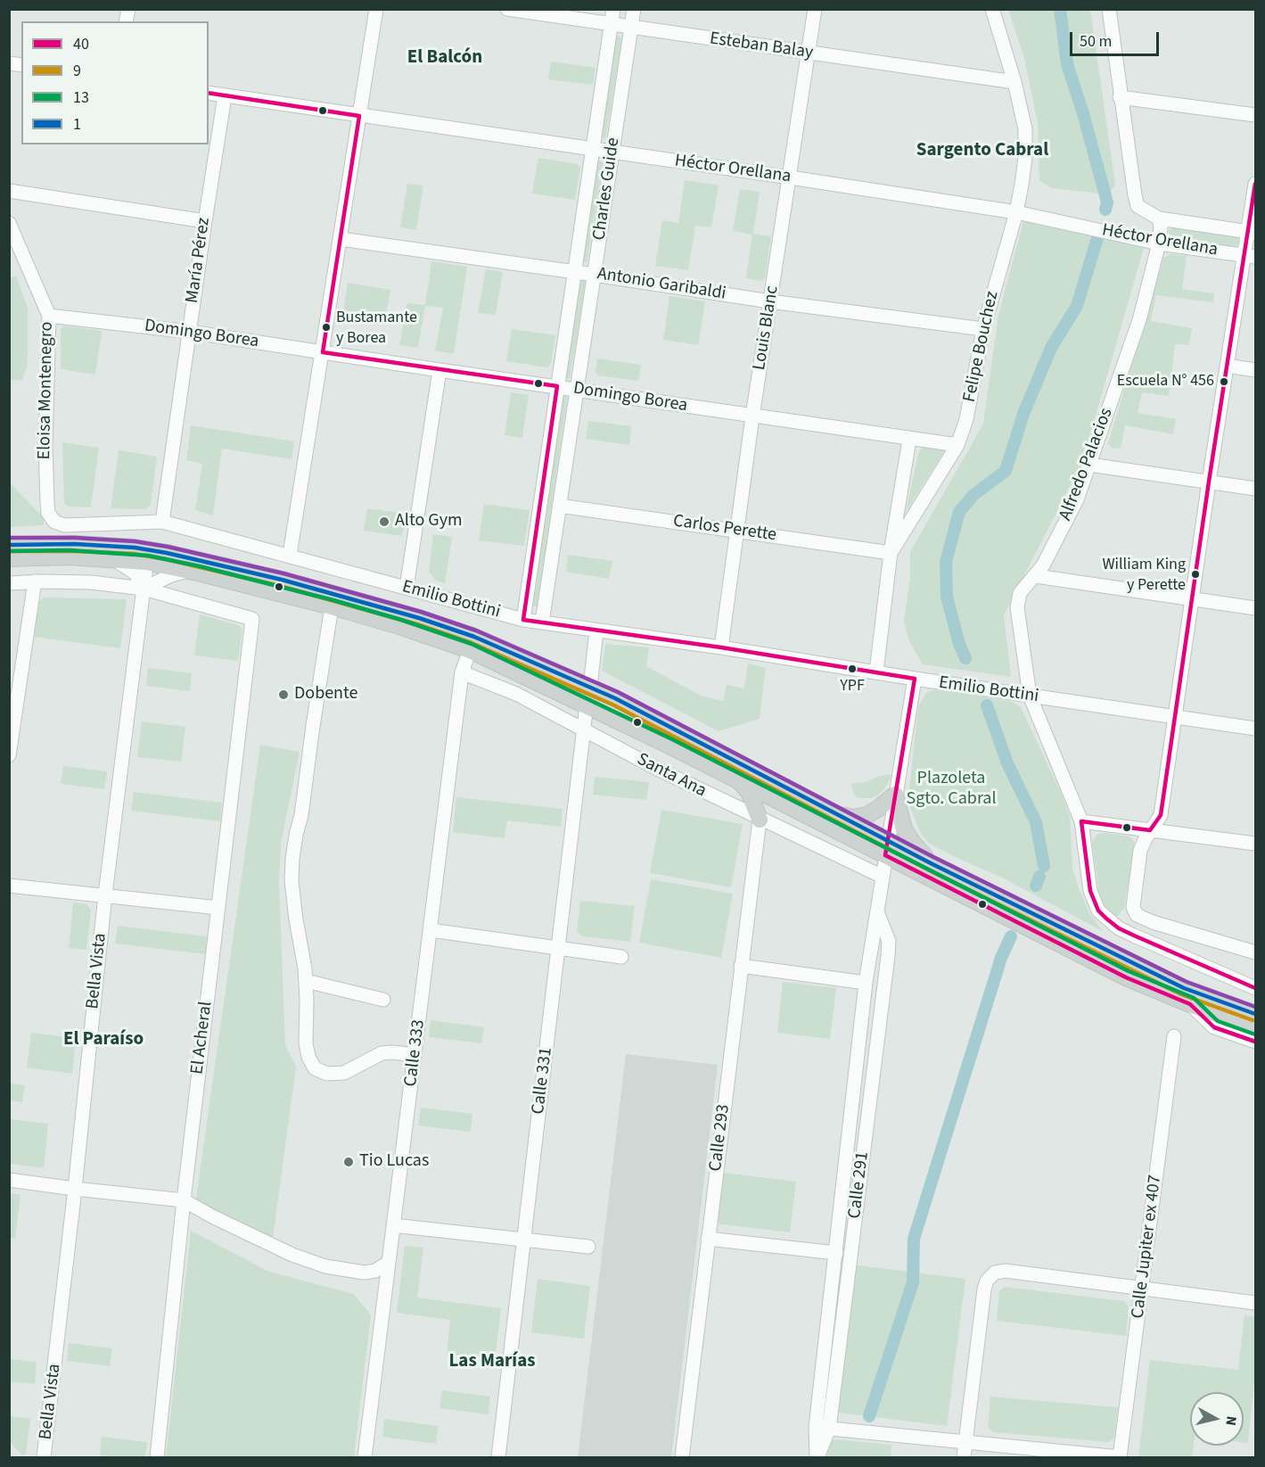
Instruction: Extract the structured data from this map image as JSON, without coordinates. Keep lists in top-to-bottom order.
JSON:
{
  "streets": {
    "street": [
      "Esteban Balay",
      "Héctor Orellana",
      "Charles Guide",
      "María Pérez",
      "Antonio Garibaldi",
      "Louis Blanc",
      "Domingo Borea",
      "Felipe Bouchez",
      "Eloisa Montenegro",
      "Alfredo Palacios",
      "Carlos Perette",
      "Emilio Bottini",
      "Santa Ana",
      "Bella Vista",
      "El Acheral",
      "Calle 333",
      "Calle 331",
      "Calle 293",
      "Calle 291",
      "Calle Jupiter ex 407"
    ]
  },
  "crossings": [
    ["Esteban Balay", "Charles Guide"],
    ["Esteban Balay", "Louis Blanc"],
    ["Esteban Balay", "Felipe Bouchez"],
    ["Héctor Orellana", "Charles Guide"],
    ["Héctor Orellana", "María Pérez"],
    ["Héctor Orellana", "Louis Blanc"],
    ["Héctor Orellana", "Felipe Bouchez"],
    ["Héctor Orellana", "Alfredo Palacios"],
    ["Charles Guide", "Antonio Garibaldi"],
    ["Charles Guide", "Domingo Borea"],
    ["Charles Guide", "Carlos Perette"],
    ["Charles Guide", "Emilio Bottini"],
    ["María Pérez", "Domingo Borea"],
    ["María Pérez", "Emilio Bottini"],
    ["Antonio Garibaldi", "Louis Blanc"],
    ["Antonio Garibaldi", "Felipe Bouchez"],
    ["Louis Blanc", "Domingo Borea"],
    ["Louis Blanc", "Carlos Perette"],
    ["Louis Blanc", "Emilio Bottini"],
    ["Domingo Borea", "Felipe Bouchez"],
    ["Domingo Borea", "Eloisa Montenegro"],
    ["Felipe Bouchez", "Carlos Perette"],
    ["Felipe Bouchez", "Emilio Bottini"],
    ["Eloisa Montenegro", "Emilio Bottini"],
    ["Alfredo Palacios", "Emilio Bottini"],
    ["Emilio Bottini", "Calle 291"],
    ["Santa Ana", "Calle 333"],
    ["Santa Ana", "Calle 331"],
    ["Santa Ana", "Calle 293"],
    ["Santa Ana", "Calle 291"],
    ["Bella Vista", "El Acheral"]
  ],
  "districts": [
    "El Balcón",
    "Sargento Cabral",
    "El Paraíso",
    "Las Marías"
  ],
  "parks": ["Plazoleta Sgto. Cabral"],
  "places": [
    "Bustamante y Borea",
    "Escuela N° 456",
    "Alto Gym",
    "William King y Perette",
    "YPF",
    "Dobente",
    "Tio Lucas"
  ],
  "lines": [
    "transit line 40",
    "transit line 1",
    "transit line 13",
    "transit line 9"
  ],
  "legend": [
    "40",
    "9",
    "13",
    "1"
  ],
  "scale_bar": "50 m",
  "north": "right"
}
